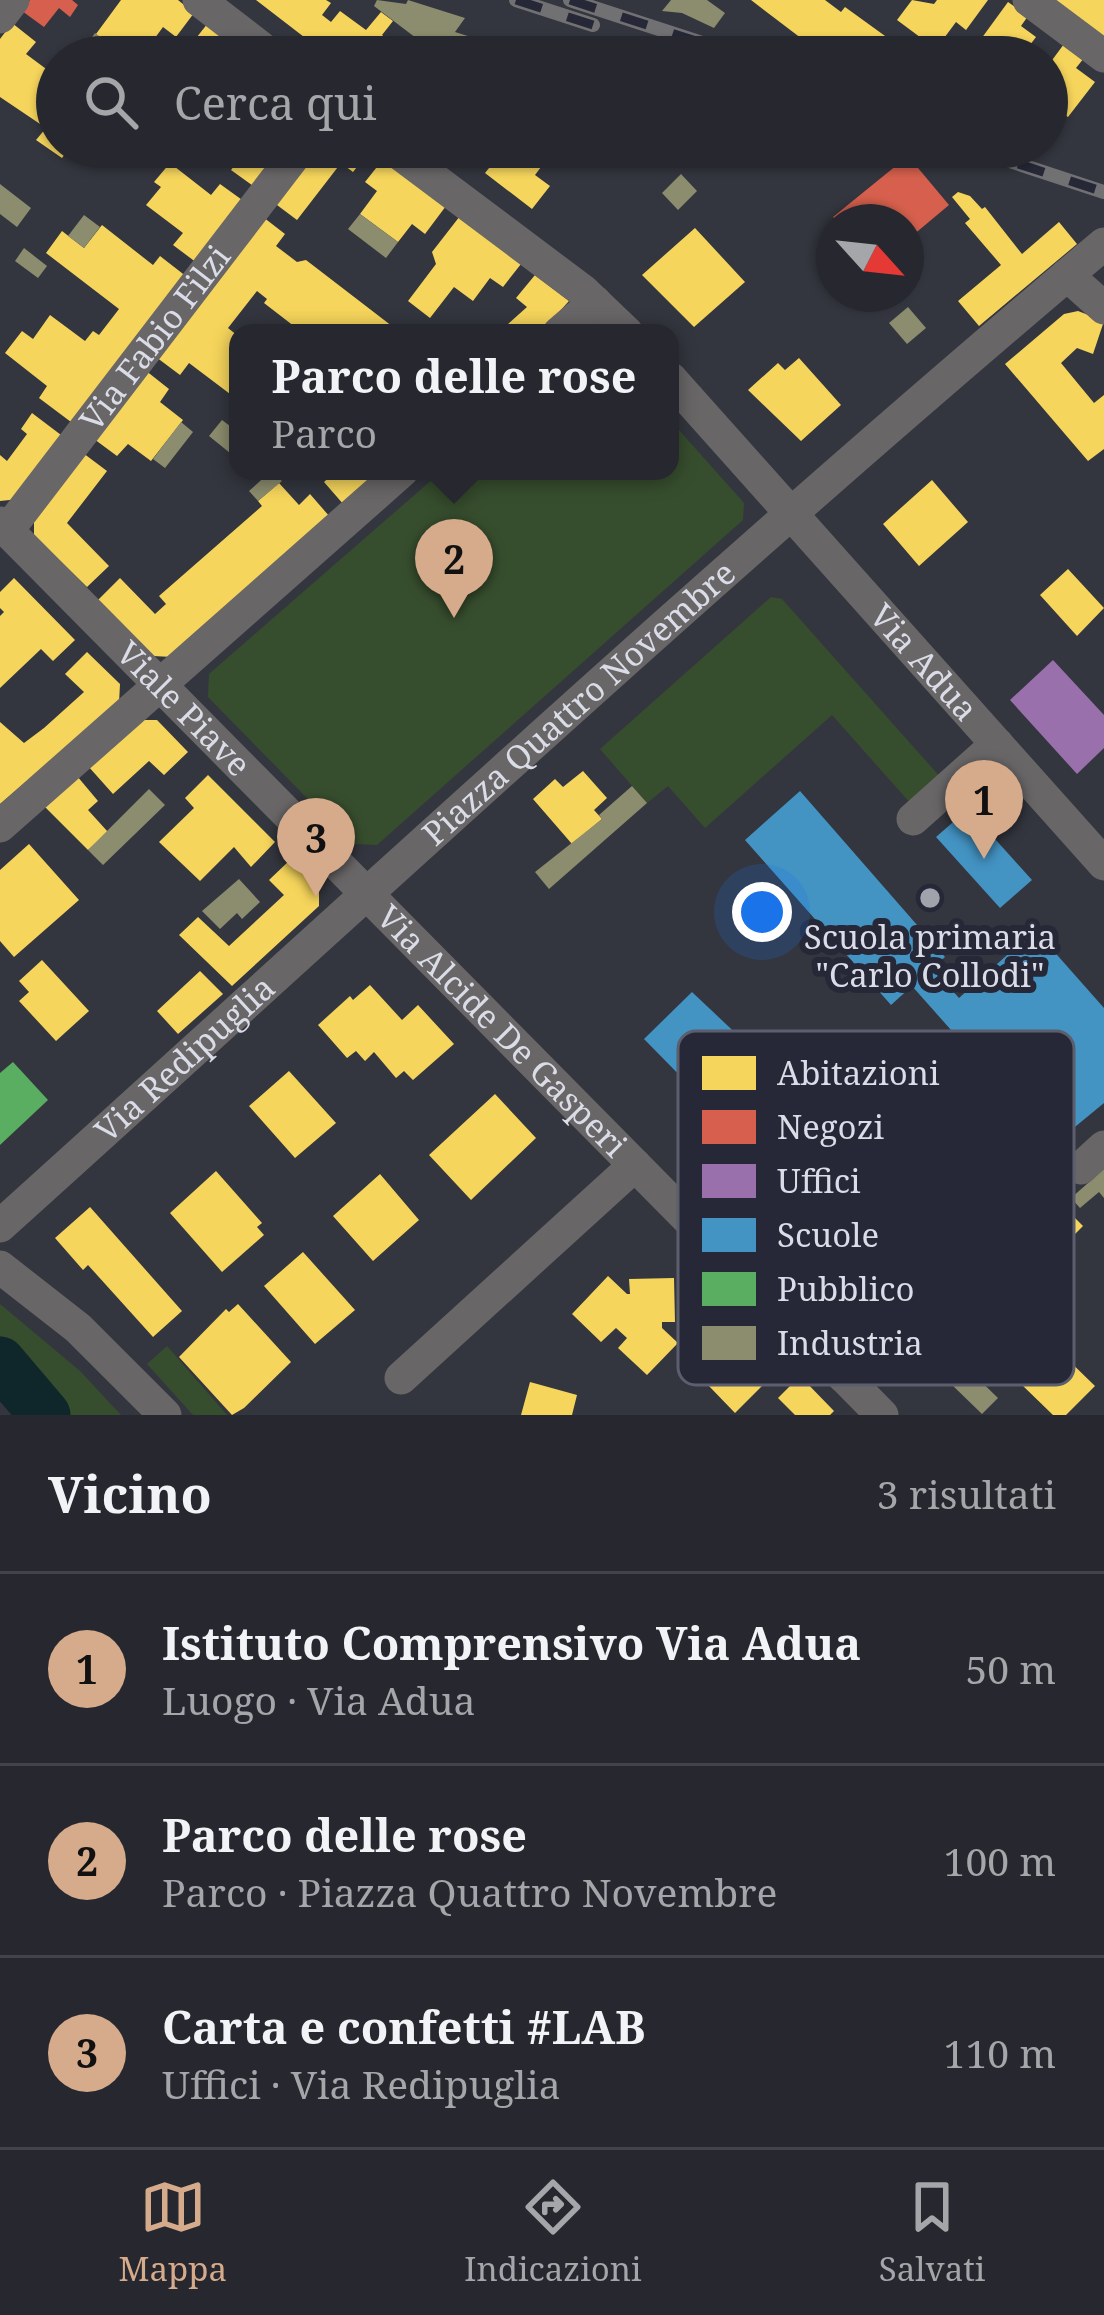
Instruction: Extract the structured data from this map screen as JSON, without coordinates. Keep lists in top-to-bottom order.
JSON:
{
  "streets": {
    "street": [
      "Via Fabio Filzi",
      "Via Adua",
      "Piazza Quattro Novembre",
      "Viale Piave",
      "Via Alcide De Gasperi",
      "Via Redipuglia"
    ]
  },
  "crossings": [
    ["Via Fabio Filzi", "Viale Piave"],
    ["Via Adua", "Piazza Quattro Novembre"],
    ["Piazza Quattro Novembre", "Viale Piave"],
    ["Piazza Quattro Novembre", "Via Alcide De Gasperi"],
    ["Piazza Quattro Novembre", "Via Redipuglia"],
    ["Viale Piave", "Via Alcide De Gasperi"],
    ["Viale Piave", "Via Redipuglia"],
    ["Via Alcide De Gasperi", "Via Redipuglia"]
  ],
  "places": ["Scuola primaria \"Carlo Collodi\""],
  "legend": [
    "Abitazioni",
    "Negozi",
    "Uffici",
    "Scuole",
    "Pubblico",
    "Industria"
  ],
  "north": "bottom right",
  "page": {
    "search": "Cerca qui",
    "popup": ["Parco delle rose", "Parco"],
    "pins": ["2", "1", "3"],
    "heading": ["Vicino", "3 risultati"],
    "list": [
      {
        "mark": "1",
        "name": "Istituto Comprensivo Via Adua",
        "note": "Luogo · Via Adua",
        "value": "50 m"
      },
      {
        "mark": "2",
        "name": "Parco delle rose",
        "note": "Parco · Piazza Quattro Novembre",
        "value": "100 m"
      },
      {
        "mark": "3",
        "name": "Carta e confetti #LAB",
        "note": "Uffici · Via Redipuglia",
        "value": "110 m"
      }
    ],
    "nav": ["Mappa", "Indicazioni", "Salvati"]
  }
}
